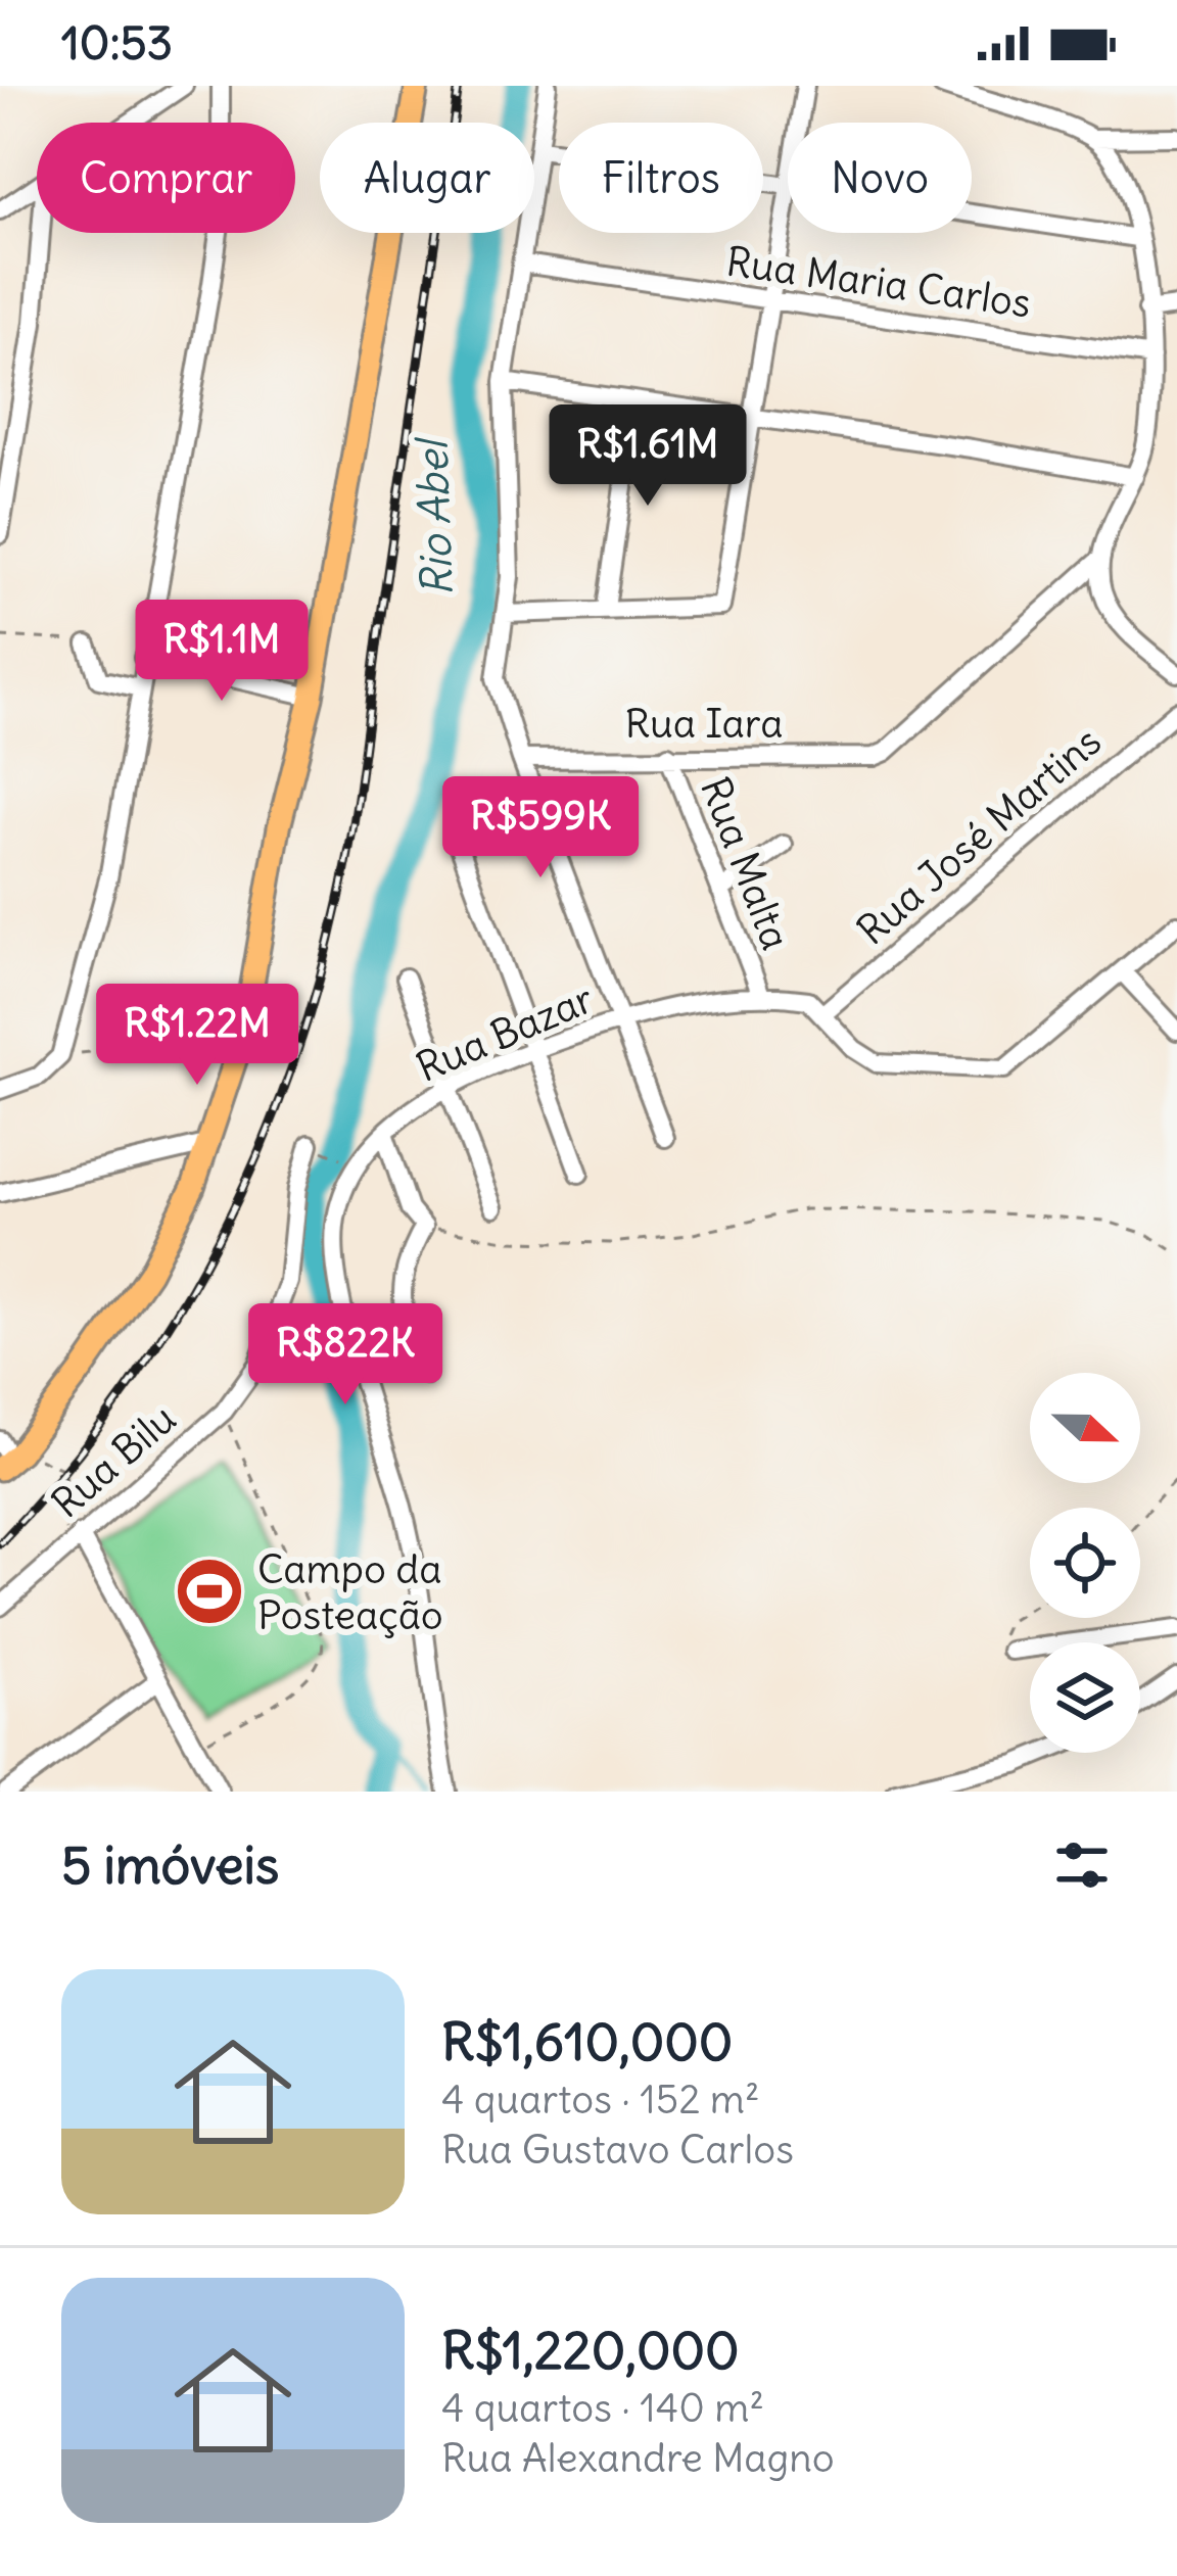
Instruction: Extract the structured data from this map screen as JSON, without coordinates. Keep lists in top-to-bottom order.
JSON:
{
  "streets": {
    "street": [
      "Rua Maria Carlos",
      "Rua Iara",
      "Rua José Martins",
      "Rua Malta",
      "Rua Bazar",
      "Rua Bilu"
    ]
  },
  "crossings": [
    ["Rua Iara", "Rua Malta"],
    ["Rua José Martins", "Rua Bazar"],
    ["Rua Malta", "Rua Bazar"]
  ],
  "water": ["Rio Abel"],
  "places": {
    "sports": ["Campo da Posteação"]
  },
  "north": "right",
  "page": {
    "status": "10:53",
    "chip": [
      "Comprar",
      "Alugar",
      "Filtros",
      "Novo"
    ],
    "price": [
      "R$1.61M",
      "R$1.1M",
      "R$599K",
      "R$1.22M",
      "R$822K"
    ],
    "heading": "5 imóveis",
    "list": [
      {
        "name": "R$1,610,000",
        "note": "4 quartos · 152 m² · Rua Gustavo Carlos"
      },
      {
        "name": "R$1,220,000",
        "note": "4 quartos · 140 m² · Rua Alexandre Magno"
      }
    ]
  }
}
